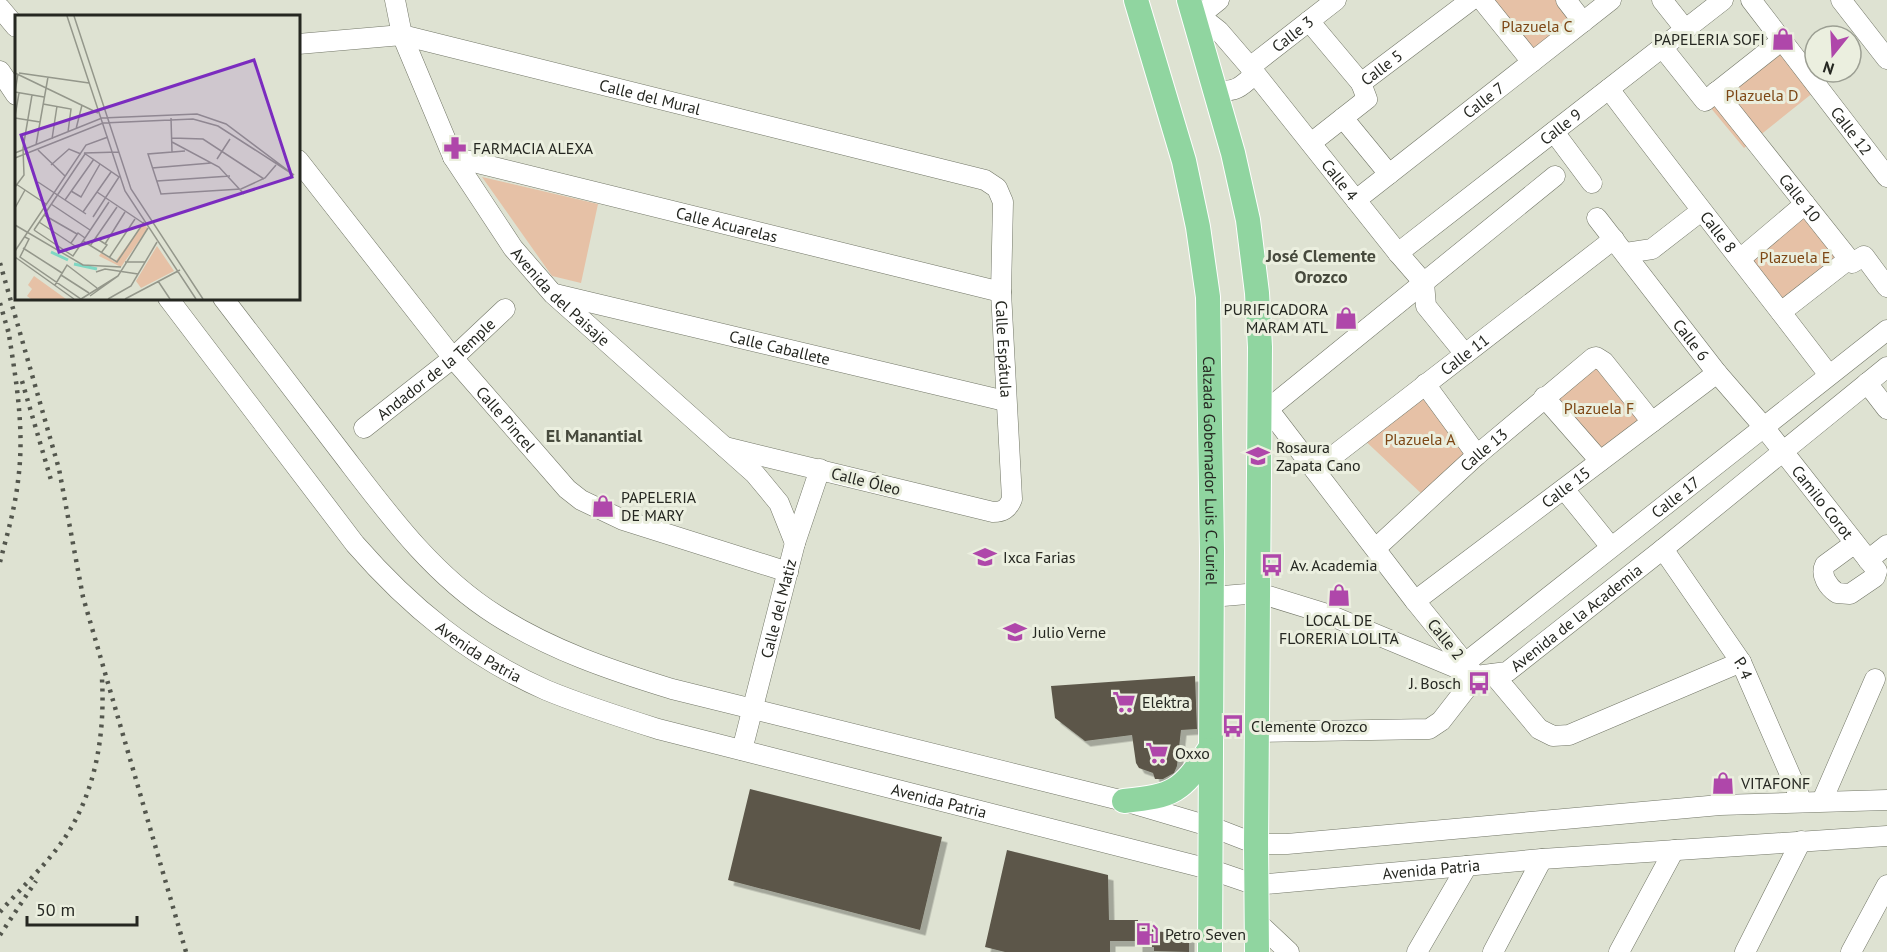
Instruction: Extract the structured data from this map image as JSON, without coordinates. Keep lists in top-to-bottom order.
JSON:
{
  "streets": {
    "main road": ["Calzada Gobernador Luis C. Curiel"],
    "street": [
      "Calle 3",
      "Calle 5",
      "Calle del Mural",
      "Calle 7",
      "Calle 9",
      "Calle 12",
      "Calle 4",
      "Calle 10",
      "Calle Acuarelas",
      "Calle 8",
      "Avenida del Paisaje",
      "Calle 6",
      "Calle Caballete",
      "Calle Espátula",
      "Calle 11",
      "Andador de la Temple",
      "Calle Pincel",
      "Calle 13",
      "Calle Óleo",
      "Calle 15",
      "Calle 17",
      "Camilo Corot",
      "Calle del Matiz",
      "Avenida de la Academia",
      "Calle 2",
      "Avenida Patria",
      "P. 4"
    ]
  },
  "crossings": [
    ["Calle 3", "Calle 4"],
    ["Calle 5", "Calle 4"],
    ["Calle del Mural", "Avenida del Paisaje"],
    ["Calle del Mural", "Calle Espátula"],
    ["Calle 7", "Calle 4"],
    ["Calle 9", "Calle 4"],
    ["Calle 9", "Calle 10"],
    ["Calle 9", "Calle 8"],
    ["Calle 4", "Calle 11"],
    ["Calle 4", "Calle 2"],
    ["Calle Acuarelas", "Avenida del Paisaje"],
    ["Calle Acuarelas", "Calle Espátula"],
    ["Calle 8", "Calle 17"],
    ["Avenida del Paisaje", "Calle Caballete"],
    ["Avenida del Paisaje", "Calle Óleo"],
    ["Avenida del Paisaje", "Calle del Matiz"],
    ["Calle 6", "Calle 11"],
    ["Calle 6", "Calle 15"],
    ["Calle 6", "Calle 17"],
    ["Calle 6", "Camilo Corot"],
    ["Calle 6", "Avenida de la Academia"],
    ["Calle Caballete", "Calle Espátula"],
    ["Calle Espátula", "Calle Óleo"],
    ["Calle 11", "Calle 2"],
    ["Andador de la Temple", "Calle Pincel"],
    ["Calle Pincel", "Calle del Matiz"],
    ["Calle 13", "Calle 15"],
    ["Calle 13", "Calle 2"],
    ["Calzada Gobernador Luis C. Curiel", "Avenida Patria"],
    ["Calle Óleo", "Calle del Matiz"],
    ["Calle 15", "Calle 2"],
    ["Calle 17", "Avenida de la Academia"],
    ["Calle 17", "Calle 2"],
    ["Camilo Corot", "Avenida de la Academia"],
    ["Calle del Matiz", "Avenida Patria"],
    ["Avenida de la Academia", "Calle 2"],
    ["Avenida de la Academia", "P. 4"]
  ],
  "districts": ["José Clemente Orozco", "El Manantial"],
  "parks": [
    "Plazuela C",
    "Plazuela D",
    "Plazuela E",
    "Plazuela F",
    "Plazuela A"
  ],
  "places": {
    "shop": [
      "PAPELERIA SOFI",
      "PURIFICADORA MARAM ATL",
      "PAPELERIA DE MARY",
      "LOCAL DE FLORERIA LOLITA",
      "VITAFONF"
    ],
    "pharmacy": ["FARMACIA ALEXA"],
    "school or university": ["Rosaura Zapata Cano", "Ixca Farias", "Julio Verne"],
    "bus stop": ["Av. Academia", "J. Bosch", "Clemente Orozco"],
    "supermarket": ["Elektra", "Oxxo"],
    "fuel station": ["Petro Seven"]
  },
  "scale_bar": "50 m",
  "north": "bottom"
}
